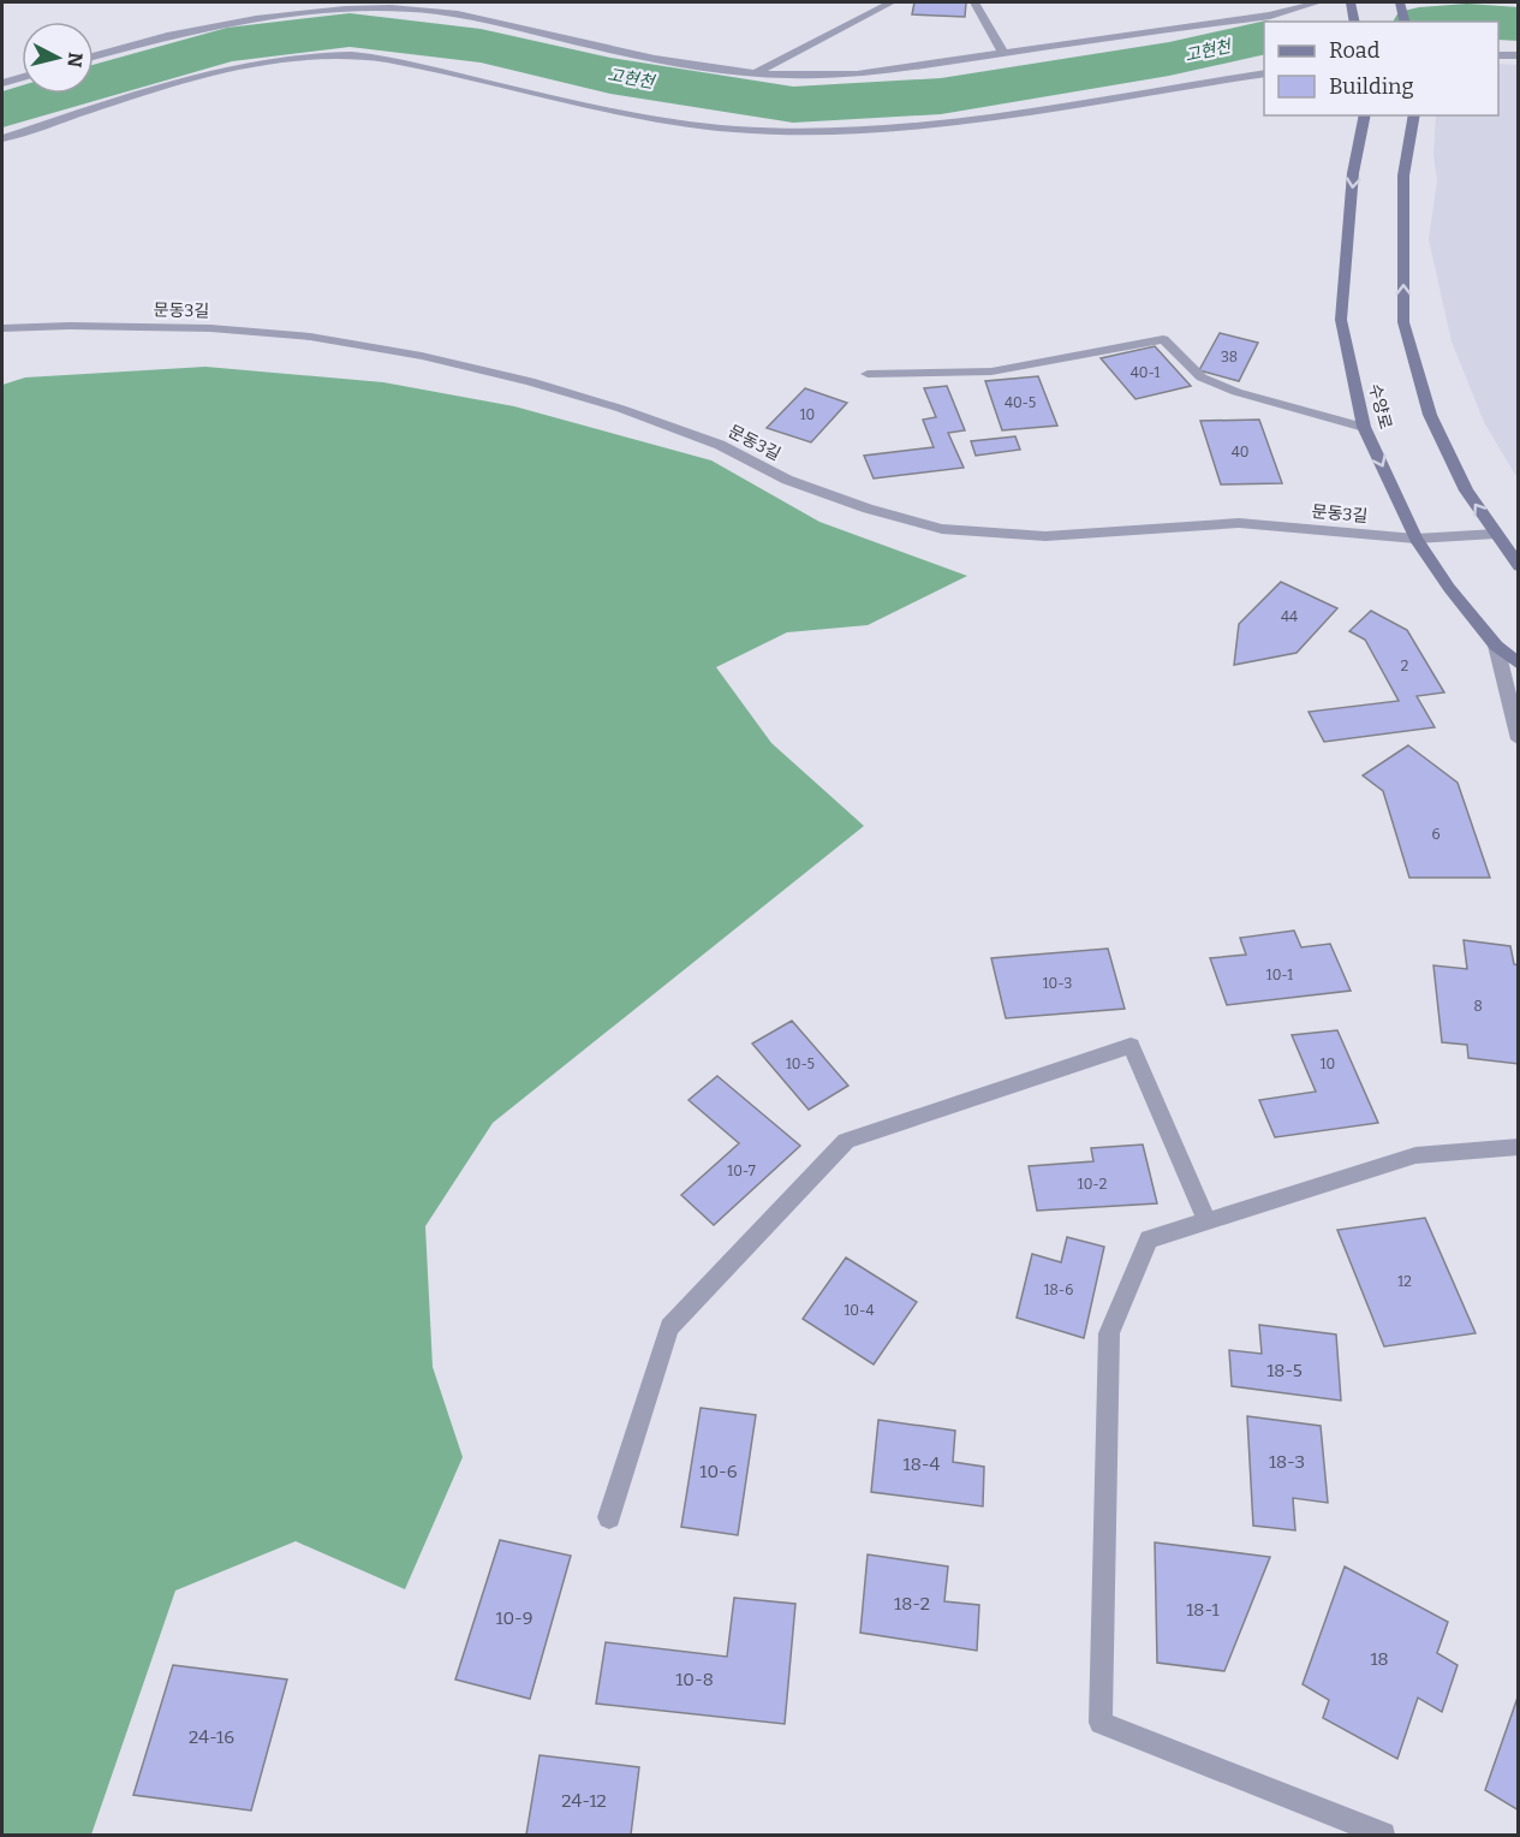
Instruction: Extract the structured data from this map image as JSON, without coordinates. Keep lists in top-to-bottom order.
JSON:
{
  "streets": {
    "street": ["문동3길", "수양로"]
  },
  "crossings": [
    ["문동3길", "수양로"]
  ],
  "water": ["고현천"],
  "house_numbers": [
    "38",
    "40-1",
    "40-5",
    "10",
    "40",
    "44",
    "2",
    "6",
    "10-1",
    "10-3",
    "8",
    "10-5",
    "10",
    "10-7",
    "10-2",
    "12",
    "18-6",
    "10-4",
    "18-5",
    "18-3",
    "18-4",
    "10-6",
    "18-2",
    "18-1",
    "10-9",
    "18",
    "10-8",
    "24-16",
    "24-12"
  ],
  "legend": ["Road", "Building"],
  "north": "right"
}
